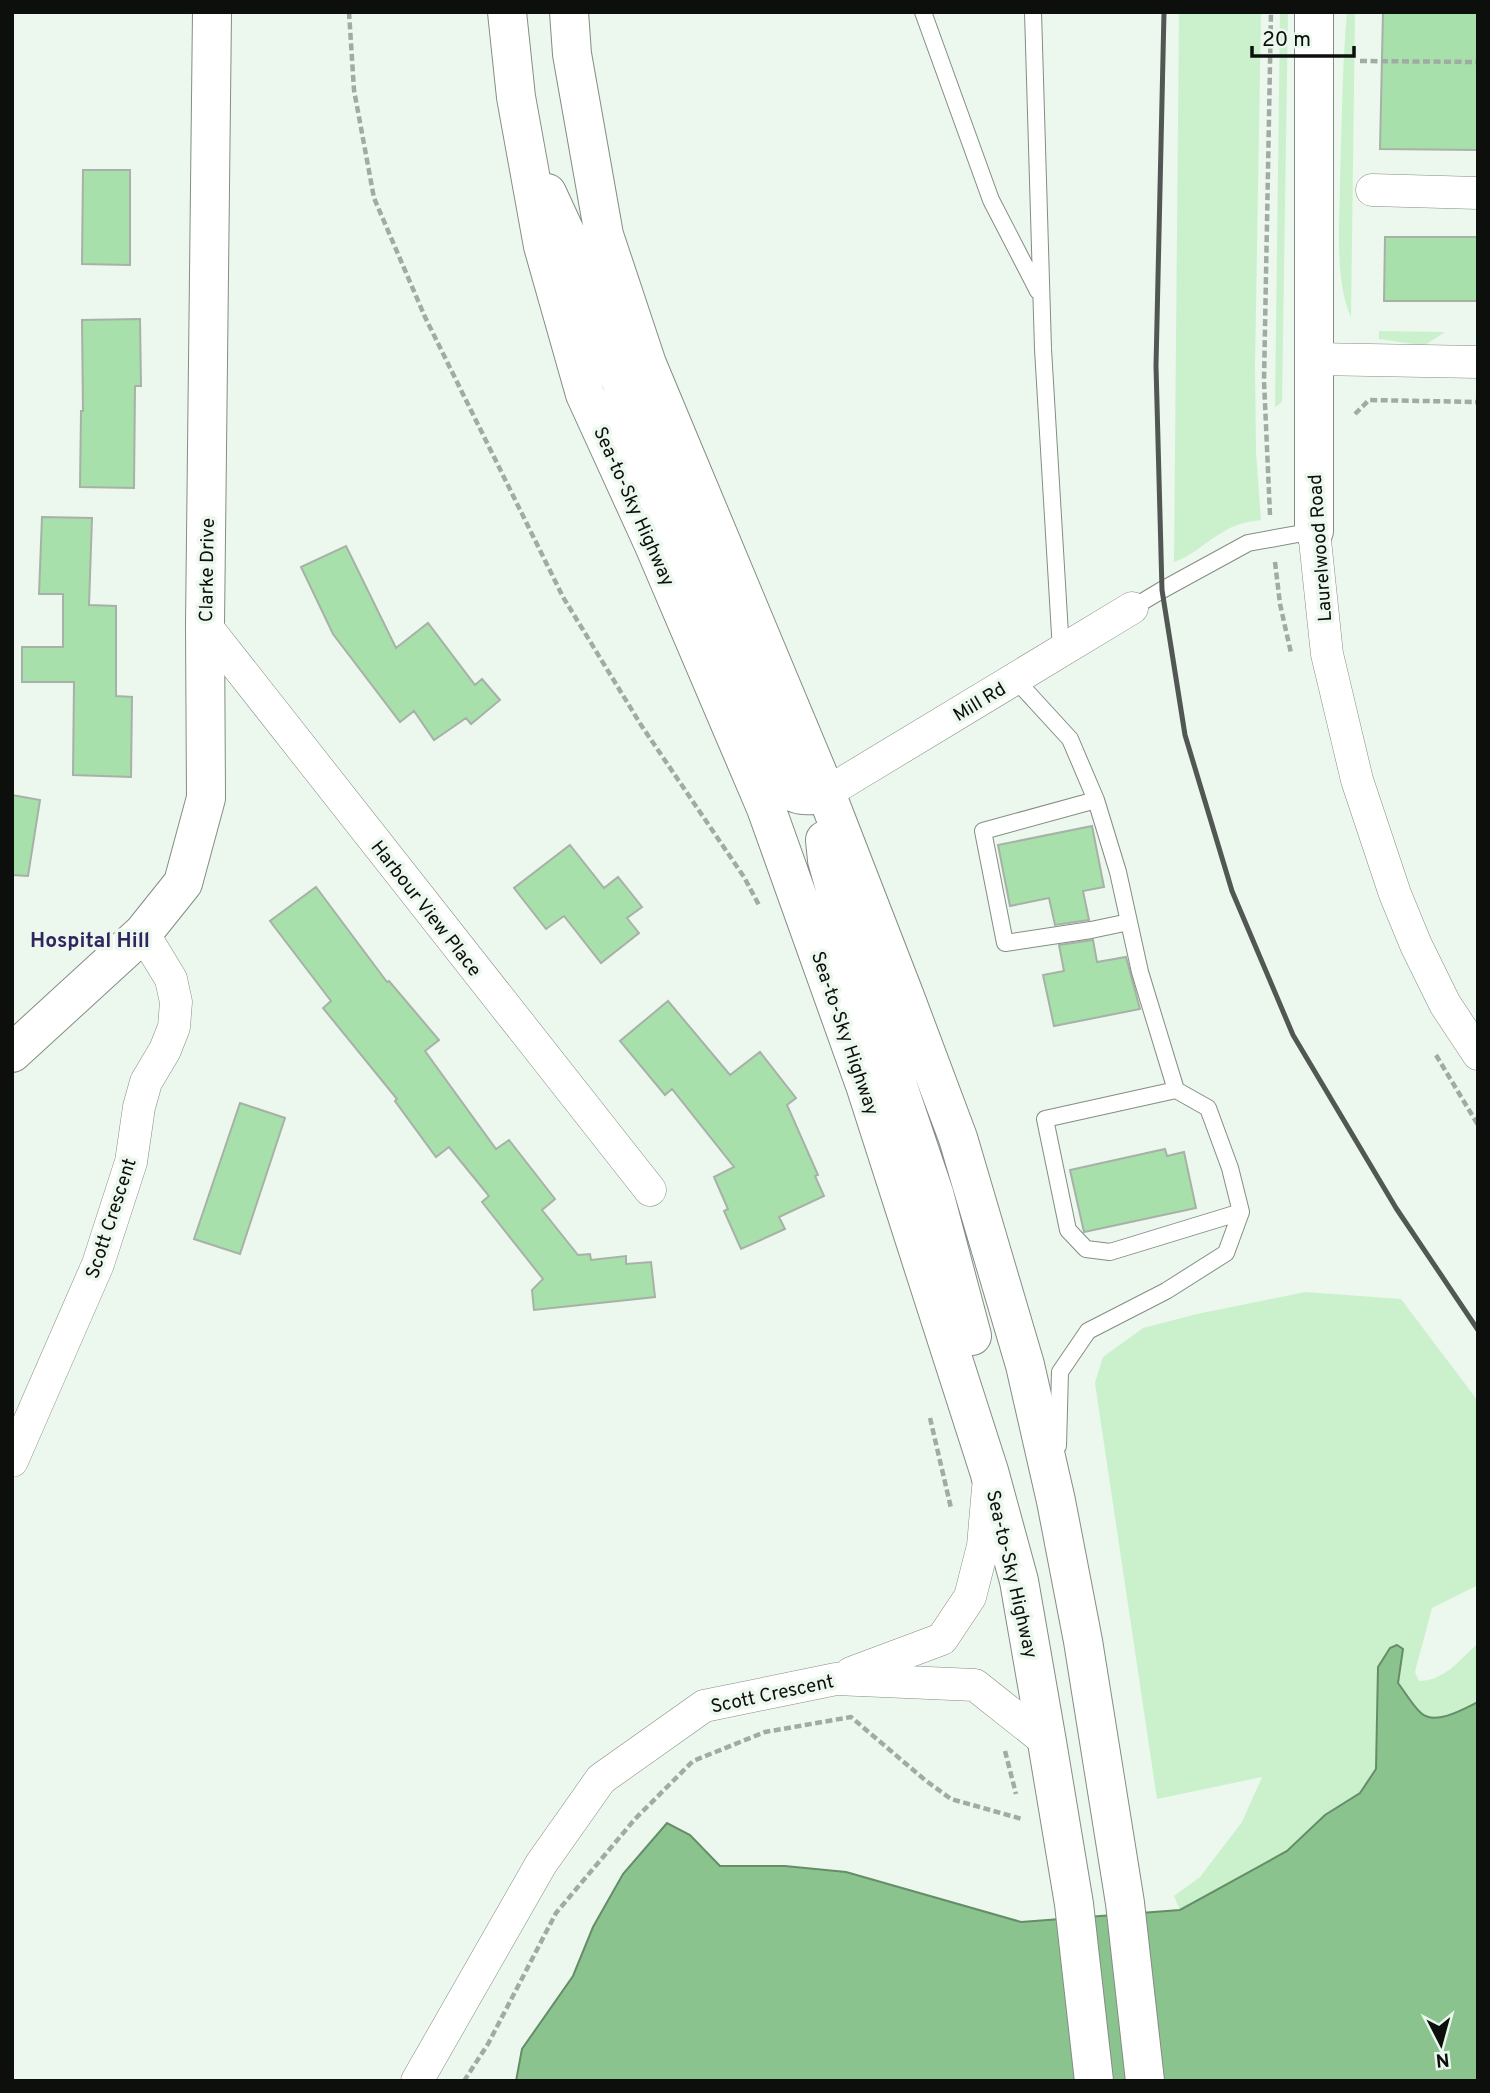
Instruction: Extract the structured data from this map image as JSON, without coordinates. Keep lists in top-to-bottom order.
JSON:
{
  "streets": {
    "main road": ["Sea-to-Sky Highway", "Laurelwood Road", "Clarke Drive"],
    "street": ["Mill Rd", "Harbour View Place", "Scott Crescent"]
  },
  "crossings": [
    ["Sea-to-Sky Highway", "Scott Crescent"],
    ["Clarke Drive", "Harbour View Place"],
    ["Clarke Drive", "Scott Crescent"]
  ],
  "districts": ["Hospital Hill"],
  "scale_bar": "20 m",
  "north": "bottom"
}
